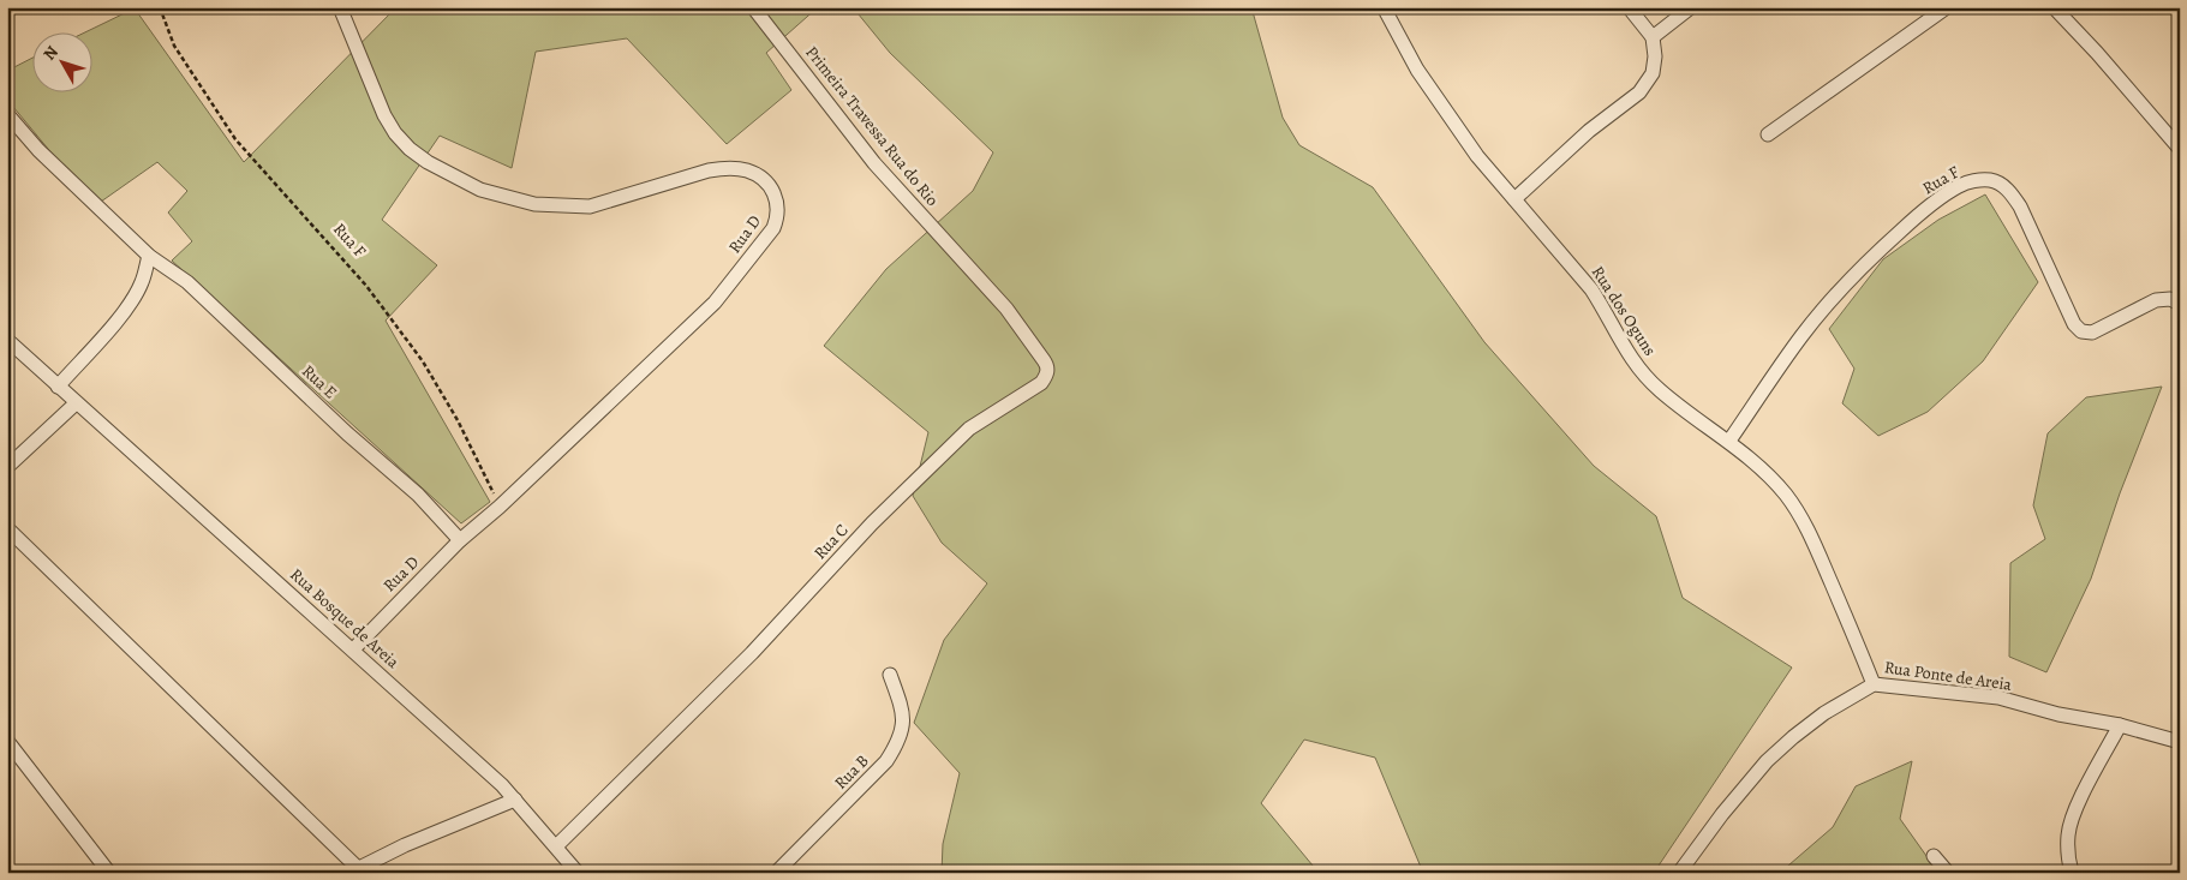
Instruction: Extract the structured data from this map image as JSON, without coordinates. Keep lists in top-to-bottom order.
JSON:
{
  "streets": {
    "street": [
      "Primeira Travessa Rua do Rio",
      "Rua F",
      "Rua D",
      "Rua dos Oguns",
      "Rua E",
      "Rua C",
      "Rua Bosque de Areia",
      "Rua Ponte de Areia",
      "Rua B"
    ]
  },
  "crossings": [
    ["Primeira Travessa Rua do Rio", "Rua C"],
    ["Rua F", "Rua D"],
    ["Rua F", "Rua dos Oguns"],
    ["Rua D", "Rua E"],
    ["Rua D", "Rua Bosque de Areia"],
    ["Rua dos Oguns", "Rua Ponte de Areia"],
    ["Rua C", "Rua Bosque de Areia"]
  ],
  "north": "top left"
}
